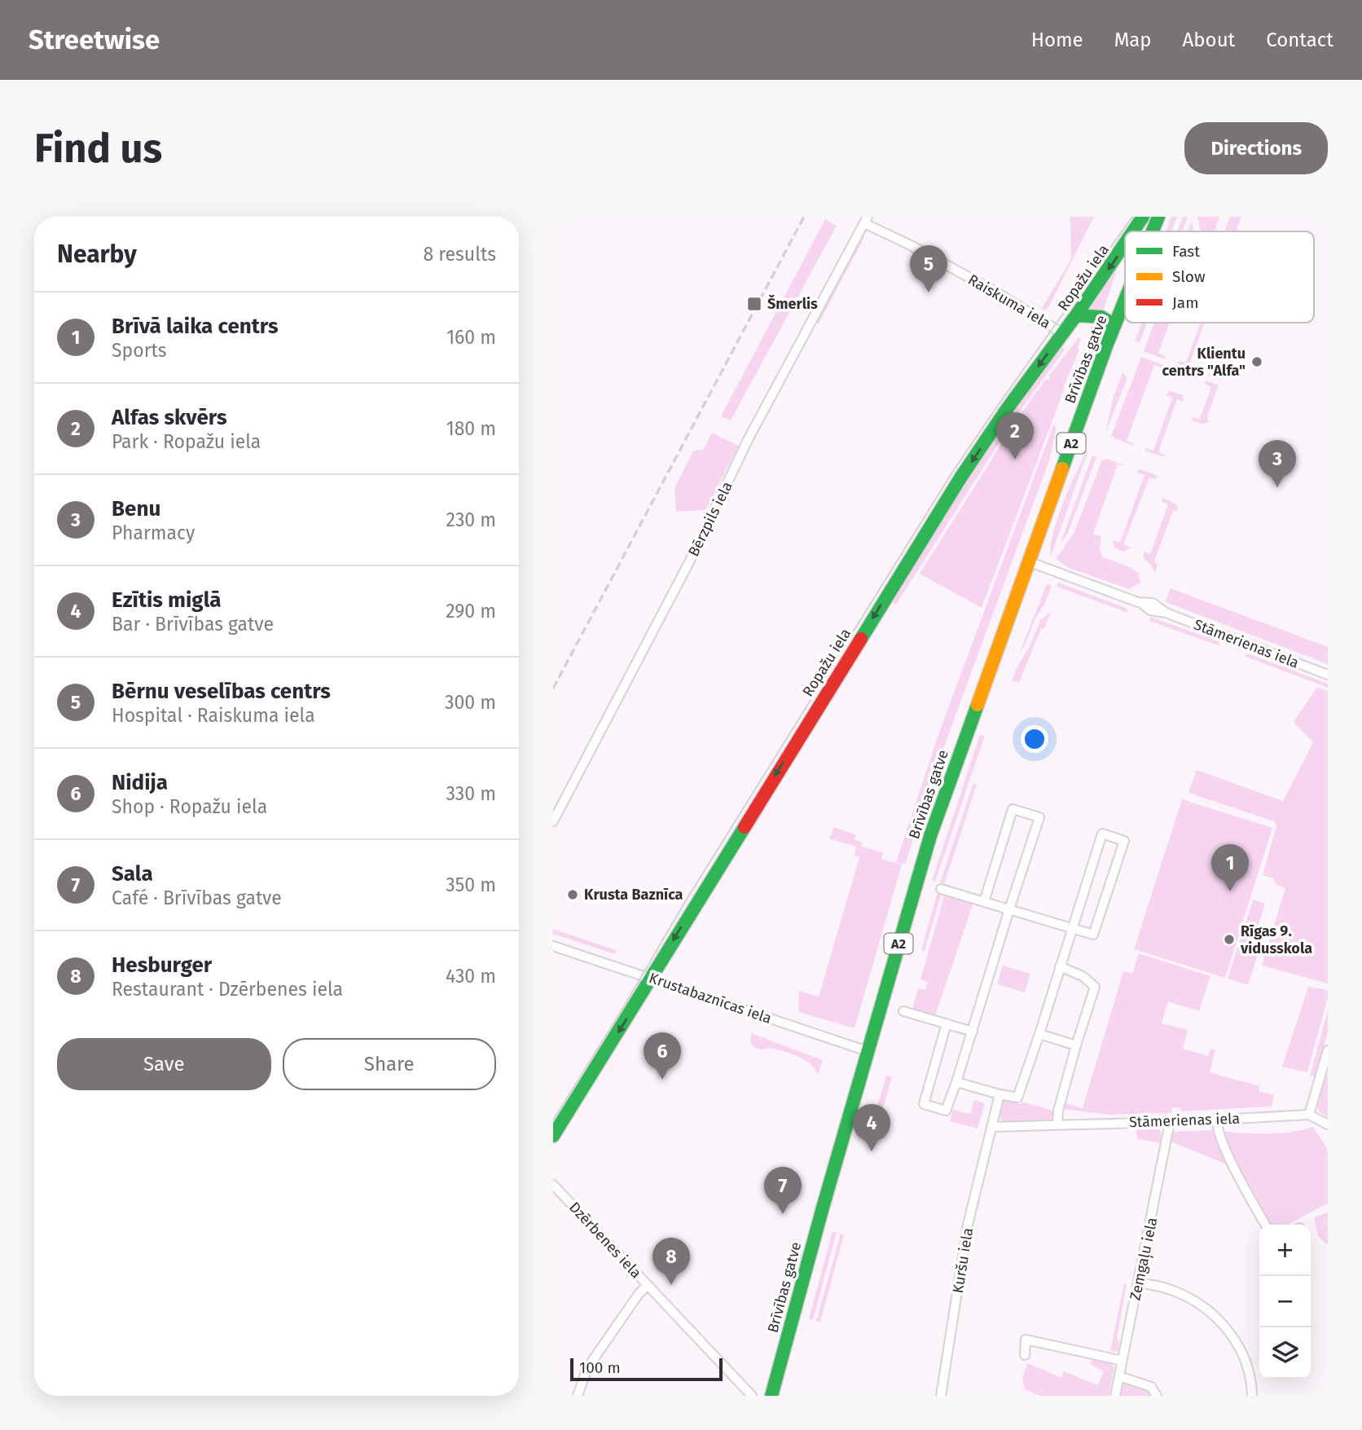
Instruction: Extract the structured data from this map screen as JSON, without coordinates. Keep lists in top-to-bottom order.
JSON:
{
  "streets": {
    "main road": ["Ropažu iela", "Brīvības gatve", "A2"],
    "street": [
      "Raiskuma iela",
      "Bērzpils iela",
      "Stāmerienas iela",
      "Krustabaznīcas iela",
      "Dzērbenes iela",
      "Zemgaļu iela",
      "Kuršu iela"
    ]
  },
  "crossings": [
    ["Ropažu iela", "Raiskuma iela"],
    ["Ropažu iela", "Krustabaznīcas iela"],
    ["Raiskuma iela", "Bērzpils iela"],
    ["Brīvības gatve", "Stāmerienas iela"],
    ["Brīvības gatve", "Krustabaznīcas iela"],
    ["Stāmerienas iela", "Zemgaļu iela"],
    ["Stāmerienas iela", "Kuršu iela"]
  ],
  "one_way": ["Ropažu iela"],
  "places": {
    "transit": ["Šmerlis"],
    "other": ["Klientu centrs \"Alfa\"", "Krusta Baznīca", "Rīgas 9. vidusskola"]
  },
  "legend": ["Fast", "Slow", "Jam"],
  "scale_bar": "100 m",
  "page": {
    "header": "Streetwise",
    "nav": [
      "Home",
      "Map",
      "About",
      "Contact"
    ],
    "buttons": [
      "Directions",
      ["Save", "Share"]
    ],
    "title": "Find us",
    "heading": ["Nearby", "8 results"],
    "pins": [
      "5",
      "2",
      "3",
      "1",
      "6",
      "4",
      "7",
      "8"
    ],
    "list": [
      {
        "mark": "1",
        "name": "Brīvā laika centrs",
        "note": "Sports",
        "value": "160 m"
      },
      {
        "mark": "2",
        "name": "Alfas skvērs",
        "note": "Park · Ropažu iela",
        "value": "180 m"
      },
      {
        "mark": "3",
        "name": "Benu",
        "note": "Pharmacy",
        "value": "230 m"
      },
      {
        "mark": "4",
        "name": "Ezītis miglā",
        "note": "Bar · Brīvības gatve",
        "value": "290 m"
      },
      {
        "mark": "5",
        "name": "Bērnu veselības centrs",
        "note": "Hospital · Raiskuma iela",
        "value": "300 m"
      },
      {
        "mark": "6",
        "name": "Nidija",
        "note": "Shop · Ropažu iela",
        "value": "330 m"
      },
      {
        "mark": "7",
        "name": "Sala",
        "note": "Café · Brīvības gatve",
        "value": "350 m"
      },
      {
        "mark": "8",
        "name": "Hesburger",
        "note": "Restaurant · Dzērbenes iela",
        "value": "430 m"
      }
    ],
    "map_buttons": ["+", "−"],
    "scale": "100 m"
  }
}
